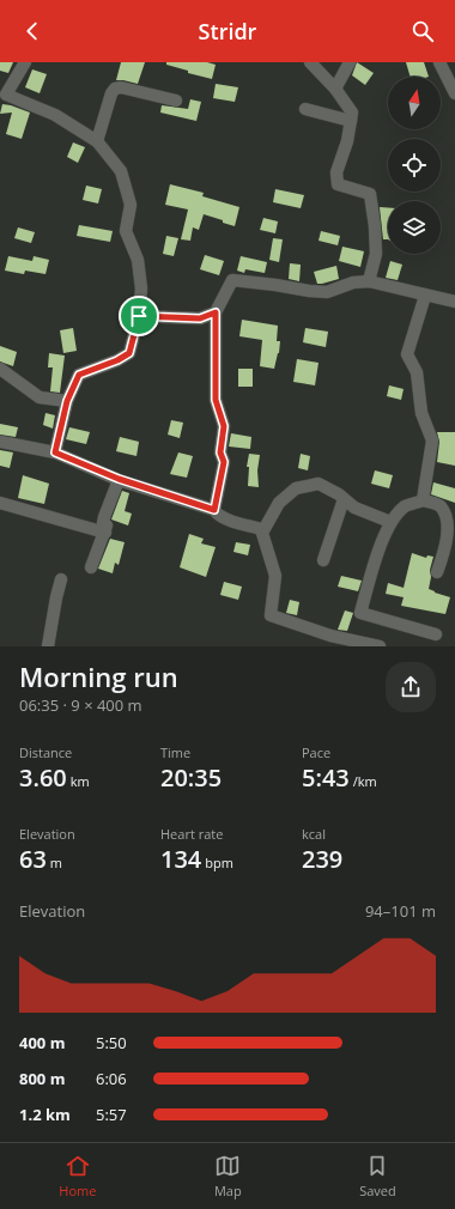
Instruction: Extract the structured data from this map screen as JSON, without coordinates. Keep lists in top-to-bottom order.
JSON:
{
  "north": "top",
  "page": {
    "header": "Stridr",
    "heading": ["Morning run", "06:35 · 9 × 400 m"],
    "stats": [
      ["Distance", "3.60 km"],
      ["Time", "20:35"],
      ["Pace", "5:43 /km"],
      ["Elevation", "63 m"],
      ["Heart rate", "134 bpm"],
      ["kcal", "239"]
    ],
    "chart": ["Elevation", "94–101 m"],
    "list": [
      {
        "name": "400 m",
        "note": "5:50"
      },
      {
        "name": "800 m",
        "note": "6:06"
      },
      {
        "name": "1.2 km",
        "note": "5:57"
      }
    ],
    "tabs": ["Home", "Map", "Saved"]
  }
}
